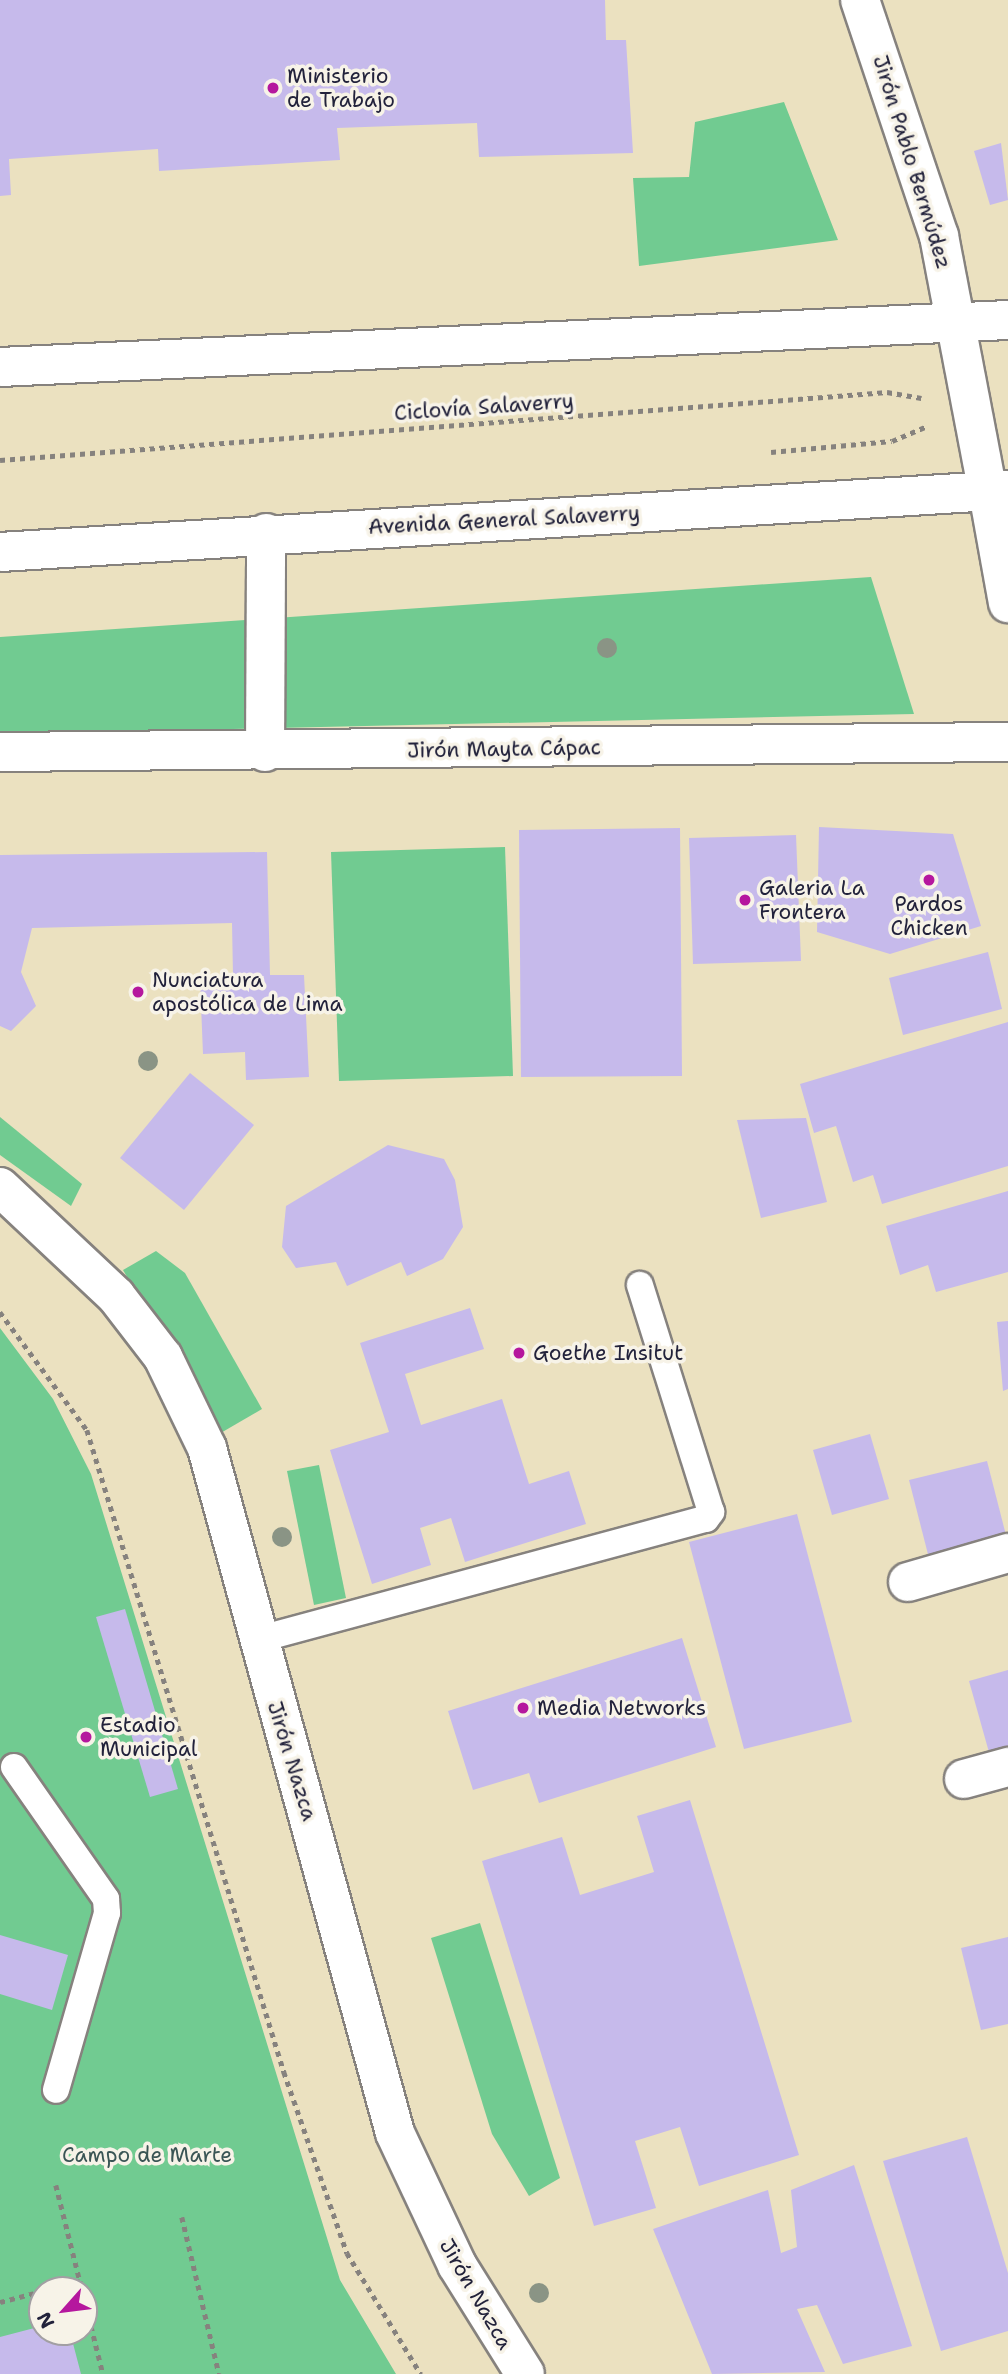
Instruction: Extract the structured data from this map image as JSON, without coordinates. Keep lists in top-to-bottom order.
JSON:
{
  "streets": {
    "street": [
      "Jirón Pablo Bermúdez",
      "Avenida General Salaverry",
      "Jirón Mayta Cápac",
      "Jirón Nazca"
    ],
    "path": ["Ciclovía Salaverry"]
  },
  "crossings": [
    ["Jirón Pablo Bermúdez", "Ciclovía Salaverry"],
    ["Jirón Pablo Bermúdez", "Avenida General Salaverry"]
  ],
  "parks": ["Campo de Marte"],
  "places": [
    "Ministerio de Trabajo",
    "Pardos Chicken",
    "Galeria La Frontera",
    "Nunciatura apostólica de Lima",
    "Goethe Insitut",
    "Media Networks",
    "Estadio Municipal"
  ],
  "north": "bottom left"
}
